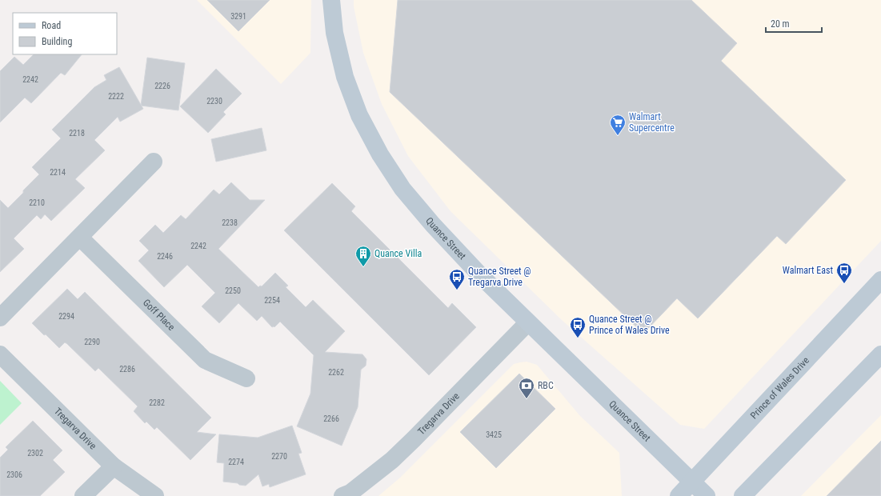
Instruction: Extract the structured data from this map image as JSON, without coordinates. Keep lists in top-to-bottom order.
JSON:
{
  "streets": {
    "street": [
      "Quance Street",
      "Goff Place",
      "Prince of Wales Drive",
      "Tregarva Drive"
    ]
  },
  "crossings": [
    ["Quance Street", "Prince of Wales Drive"],
    ["Quance Street", "Tregarva Drive"]
  ],
  "places": {
    "supermarket": ["Walmart Supercentre"],
    "building": ["Quance Villa"],
    "bus stop": ["Walmart East", "Quance Street @ Tregarva Drive", "Quance Street @ Prince of Wales Drive"],
    "bank": ["RBC"]
  },
  "house_numbers": [
    "3291",
    "2242",
    "2226",
    "2222",
    "2230",
    "2218",
    "2214",
    "2210",
    "2238",
    "2242",
    "2246",
    "2250",
    "2254",
    "2294",
    "2290",
    "2286",
    "2262",
    "2282",
    "2266",
    "3425",
    "2302",
    "2270",
    "2274",
    "2306"
  ],
  "legend": ["Road", "Building"],
  "scale_bar": "20 m"
}
